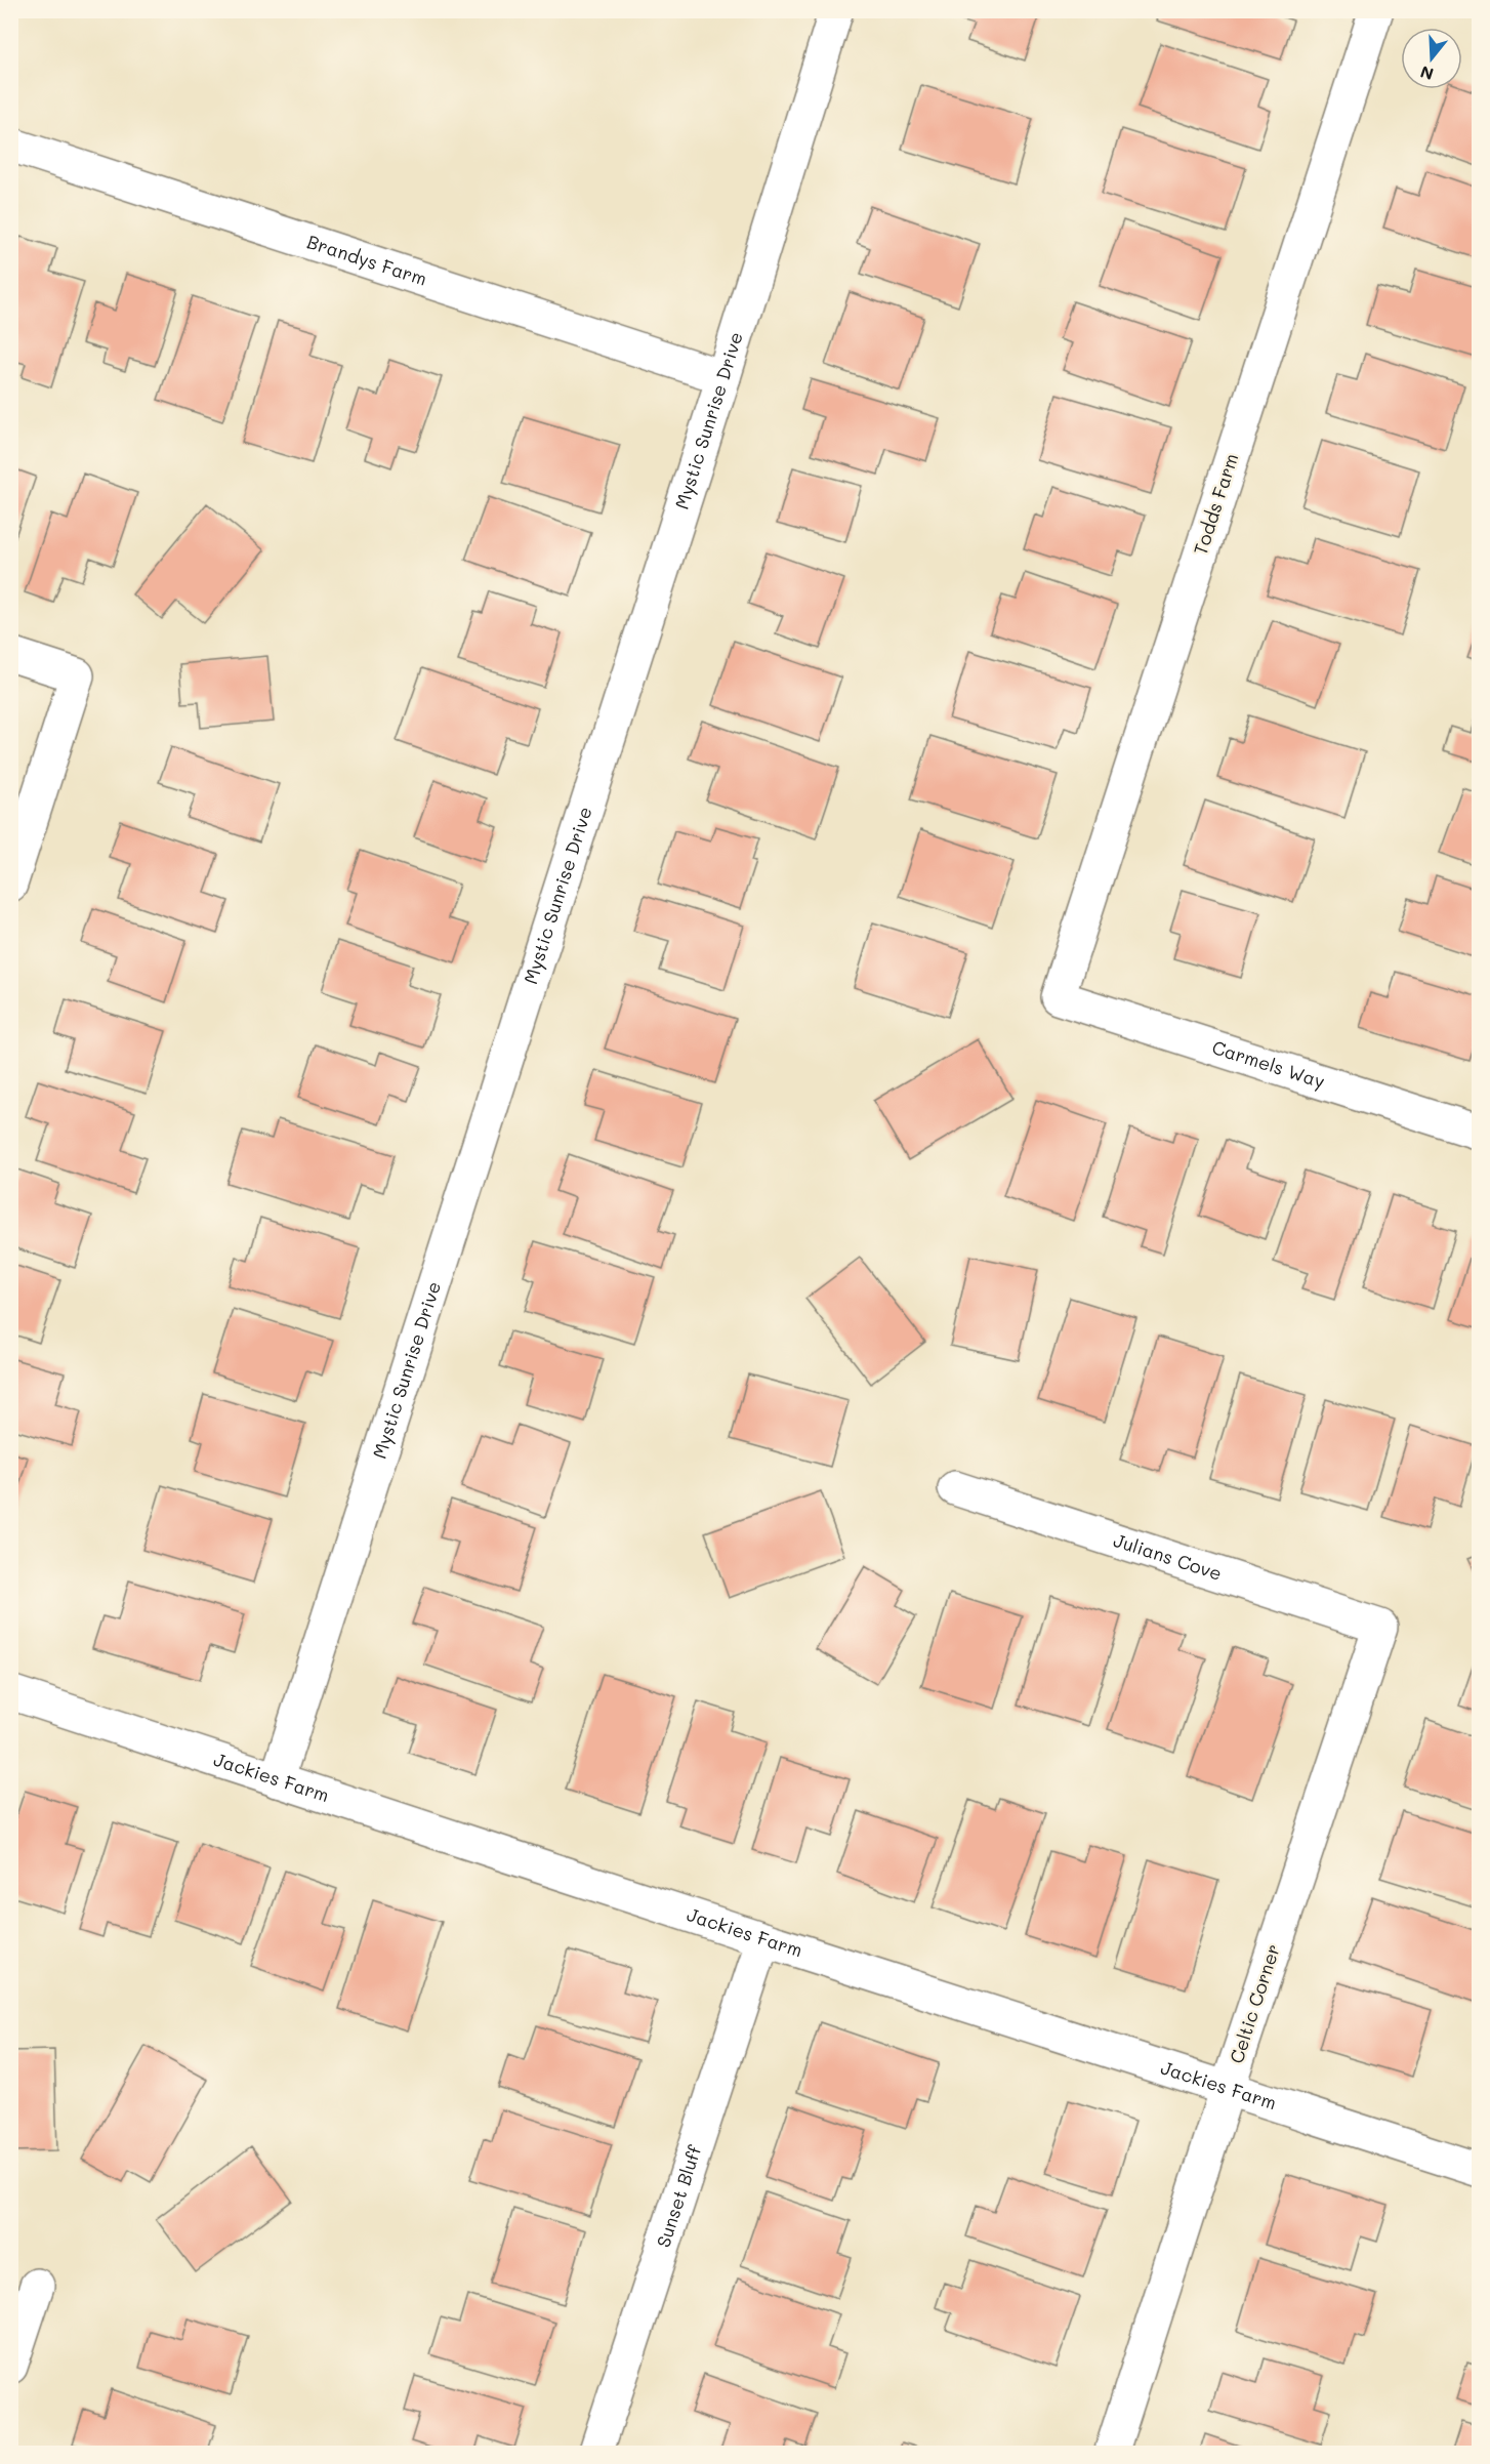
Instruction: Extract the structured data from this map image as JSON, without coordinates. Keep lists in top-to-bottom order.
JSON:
{
  "streets": {
    "street": [
      "Brandys Farm",
      "Mystic Sunrise Drive",
      "Todds Farm",
      "Carmels Way",
      "Julians Cove",
      "Jackies Farm",
      "Celtic Corner",
      "Sunset Bluff"
    ]
  },
  "crossings": [
    ["Brandys Farm", "Mystic Sunrise Drive"],
    ["Mystic Sunrise Drive", "Jackies Farm"],
    ["Todds Farm", "Carmels Way"],
    ["Julians Cove", "Celtic Corner"],
    ["Jackies Farm", "Celtic Corner"],
    ["Jackies Farm", "Sunset Bluff"]
  ],
  "north": "bottom"
}
